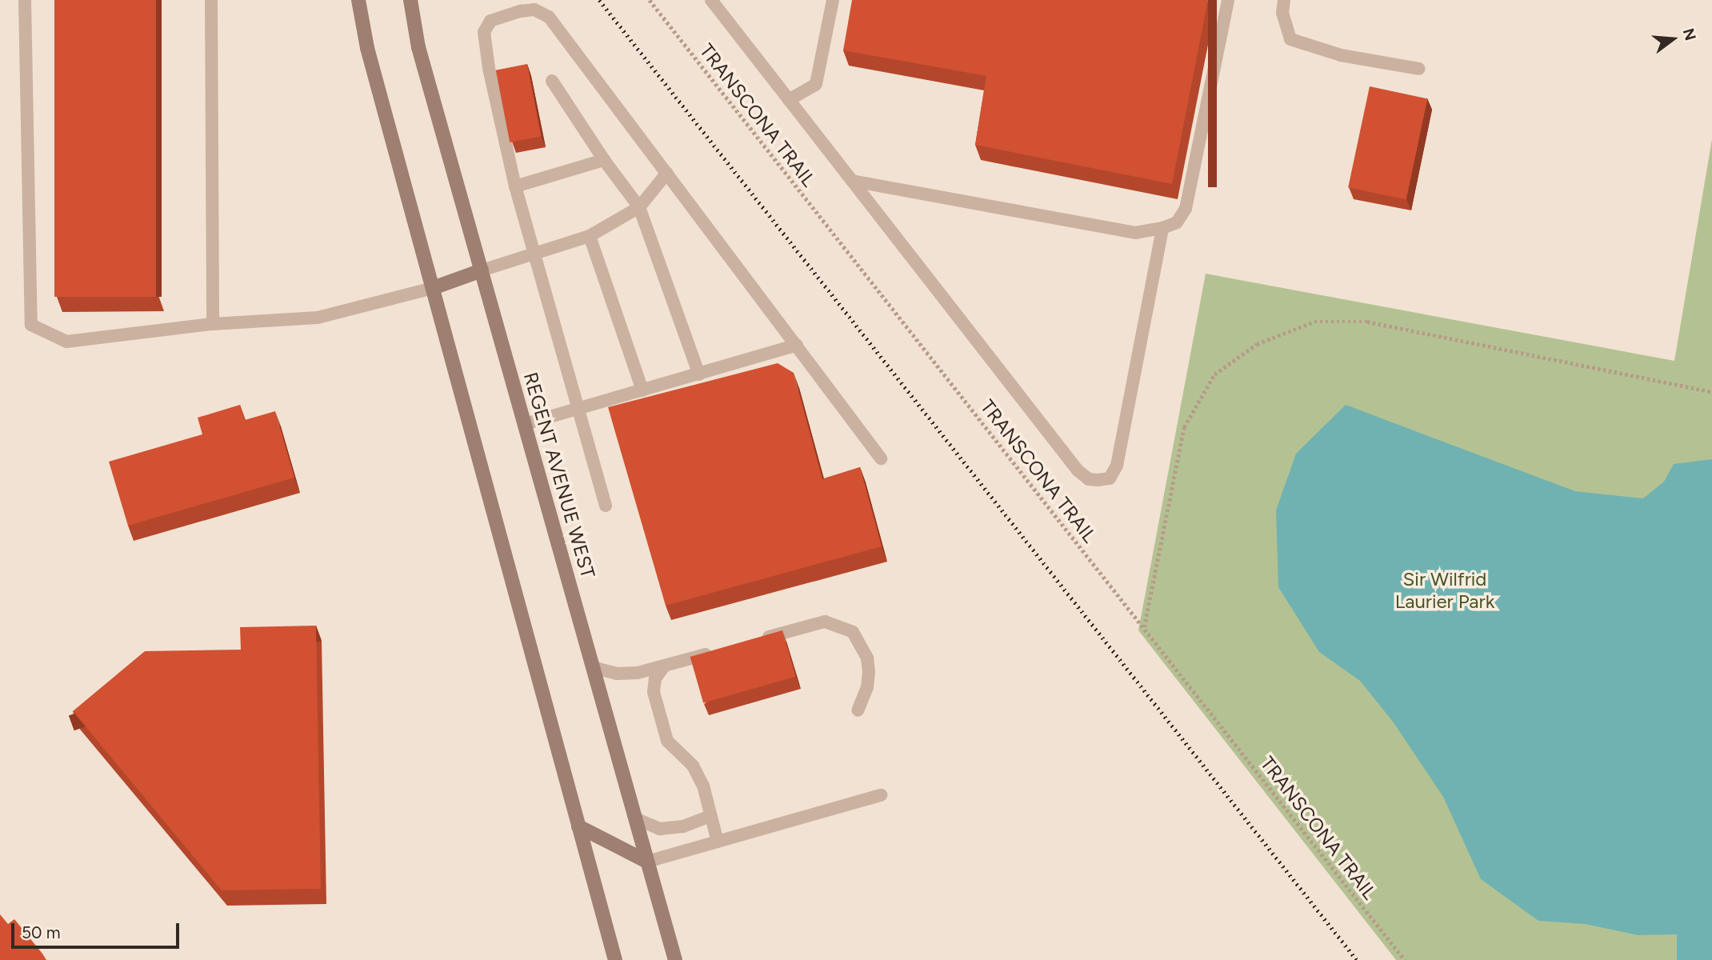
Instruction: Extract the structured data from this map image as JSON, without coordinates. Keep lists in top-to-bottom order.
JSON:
{
  "streets": {
    "main road": ["REGENT AVENUE WEST"],
    "path": ["TRANSCONA TRAIL"]
  },
  "parks": ["Sir Wilfrid Laurier Park"],
  "scale_bar": "50 m",
  "north": "right"
}
